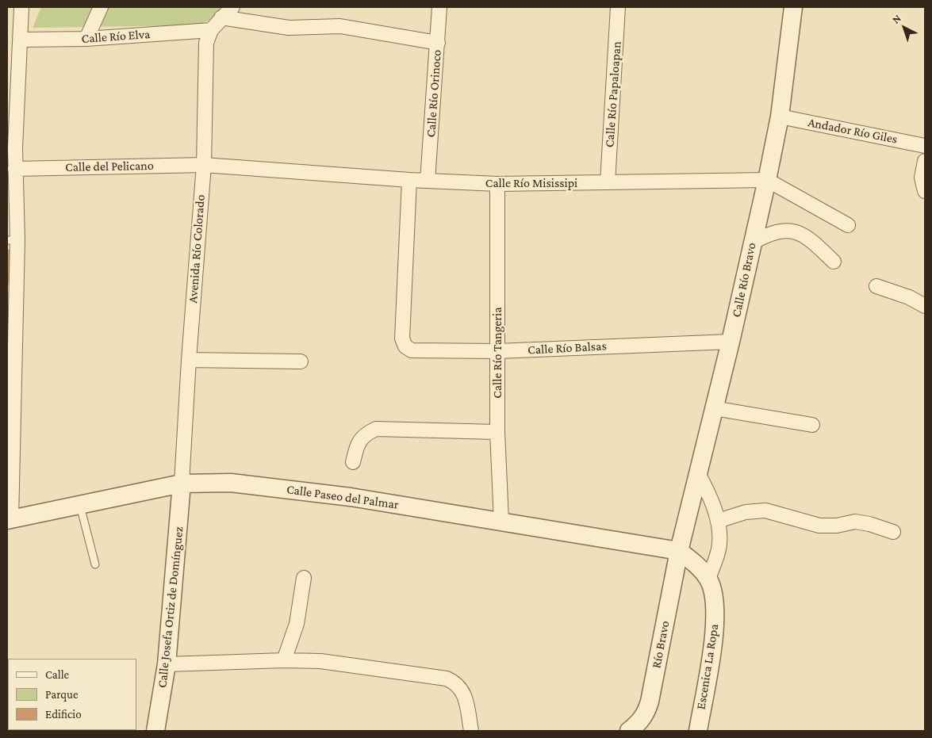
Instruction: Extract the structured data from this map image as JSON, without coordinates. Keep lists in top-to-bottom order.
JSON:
{
  "streets": {
    "street": [
      "Calle Río Elva",
      "Calle Río Orinoco",
      "Calle Río Papaloapan",
      "Andador Río Giles",
      "Calle del Pelicano",
      "Calle Río Misissipi",
      "Avenida Río Colorado",
      "Calle Río Bravo",
      "Calle Río Balsas",
      "Calle Río Tangeria",
      "Calle Paseo del Palmar",
      "Calle Josefa Ortiz de Domínguez",
      "Río Bravo",
      "Escenica La Ropa"
    ]
  },
  "crossings": [
    ["Calle Río Elva", "Avenida Río Colorado"],
    ["Calle Río Orinoco", "Calle Río Misissipi"],
    ["Calle Río Papaloapan", "Calle Río Misissipi"],
    ["Andador Río Giles", "Calle Río Bravo"],
    ["Calle del Pelicano", "Calle Río Misissipi"],
    ["Calle del Pelicano", "Avenida Río Colorado"],
    ["Calle Río Misissipi", "Avenida Río Colorado"],
    ["Calle Río Misissipi", "Calle Río Bravo"],
    ["Calle Río Misissipi", "Calle Río Balsas"],
    ["Calle Río Misissipi", "Calle Río Tangeria"],
    ["Avenida Río Colorado", "Calle Paseo del Palmar"],
    ["Avenida Río Colorado", "Calle Josefa Ortiz de Domínguez"],
    ["Calle Río Bravo", "Calle Río Balsas"],
    ["Calle Río Bravo", "Calle Paseo del Palmar"],
    ["Calle Río Bravo", "Río Bravo"],
    ["Calle Río Balsas", "Calle Río Tangeria"],
    ["Calle Río Tangeria", "Calle Paseo del Palmar"],
    ["Calle Paseo del Palmar", "Calle Josefa Ortiz de Domínguez"],
    ["Calle Paseo del Palmar", "Río Bravo"]
  ],
  "legend": ["Calle", "Parque", "Edificio"],
  "north": "top left"
}
